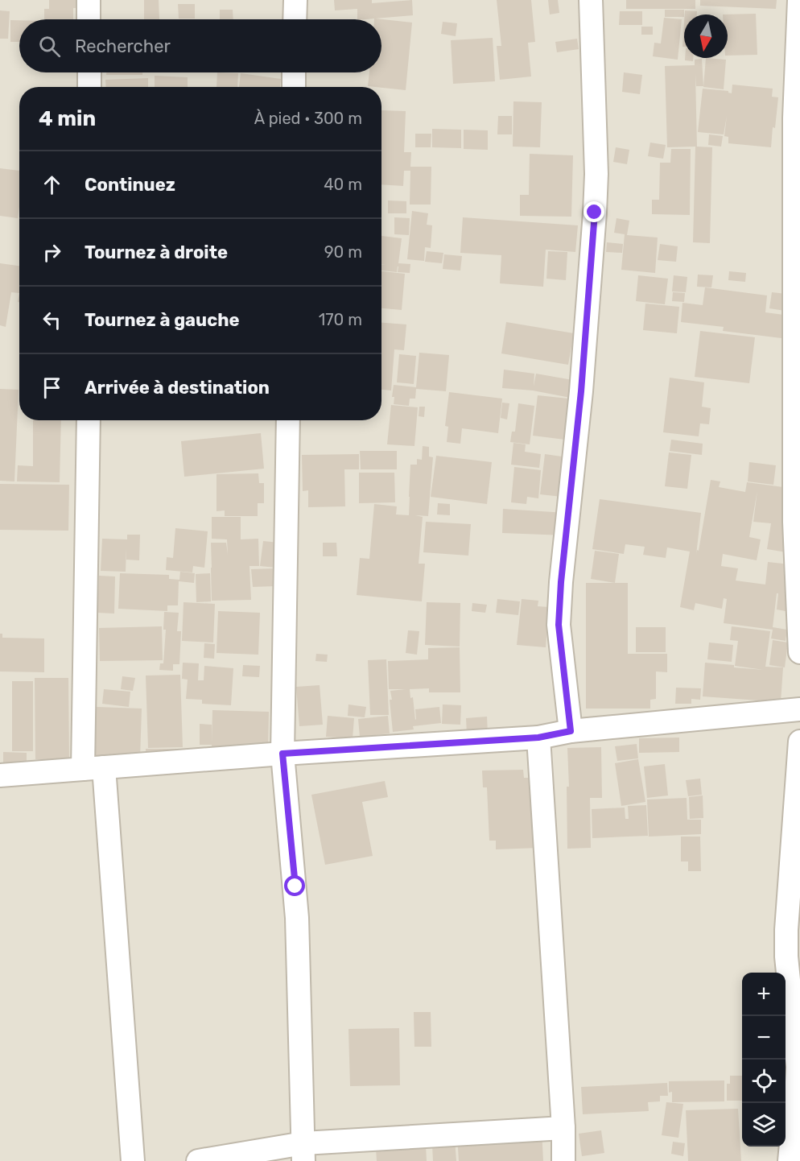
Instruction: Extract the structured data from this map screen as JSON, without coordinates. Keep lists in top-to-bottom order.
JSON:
{
  "north": "bottom",
  "page": {
    "search": "Rechercher",
    "heading": ["4 min", "À pied · 300 m"],
    "list": [
      ["Continuez", "40 m"],
      ["Tournez à droite", "90 m"],
      ["Tournez à gauche", "170 m"],
      "Arrivée à destination"
    ],
    "map_buttons": ["+", "−"]
  }
}
